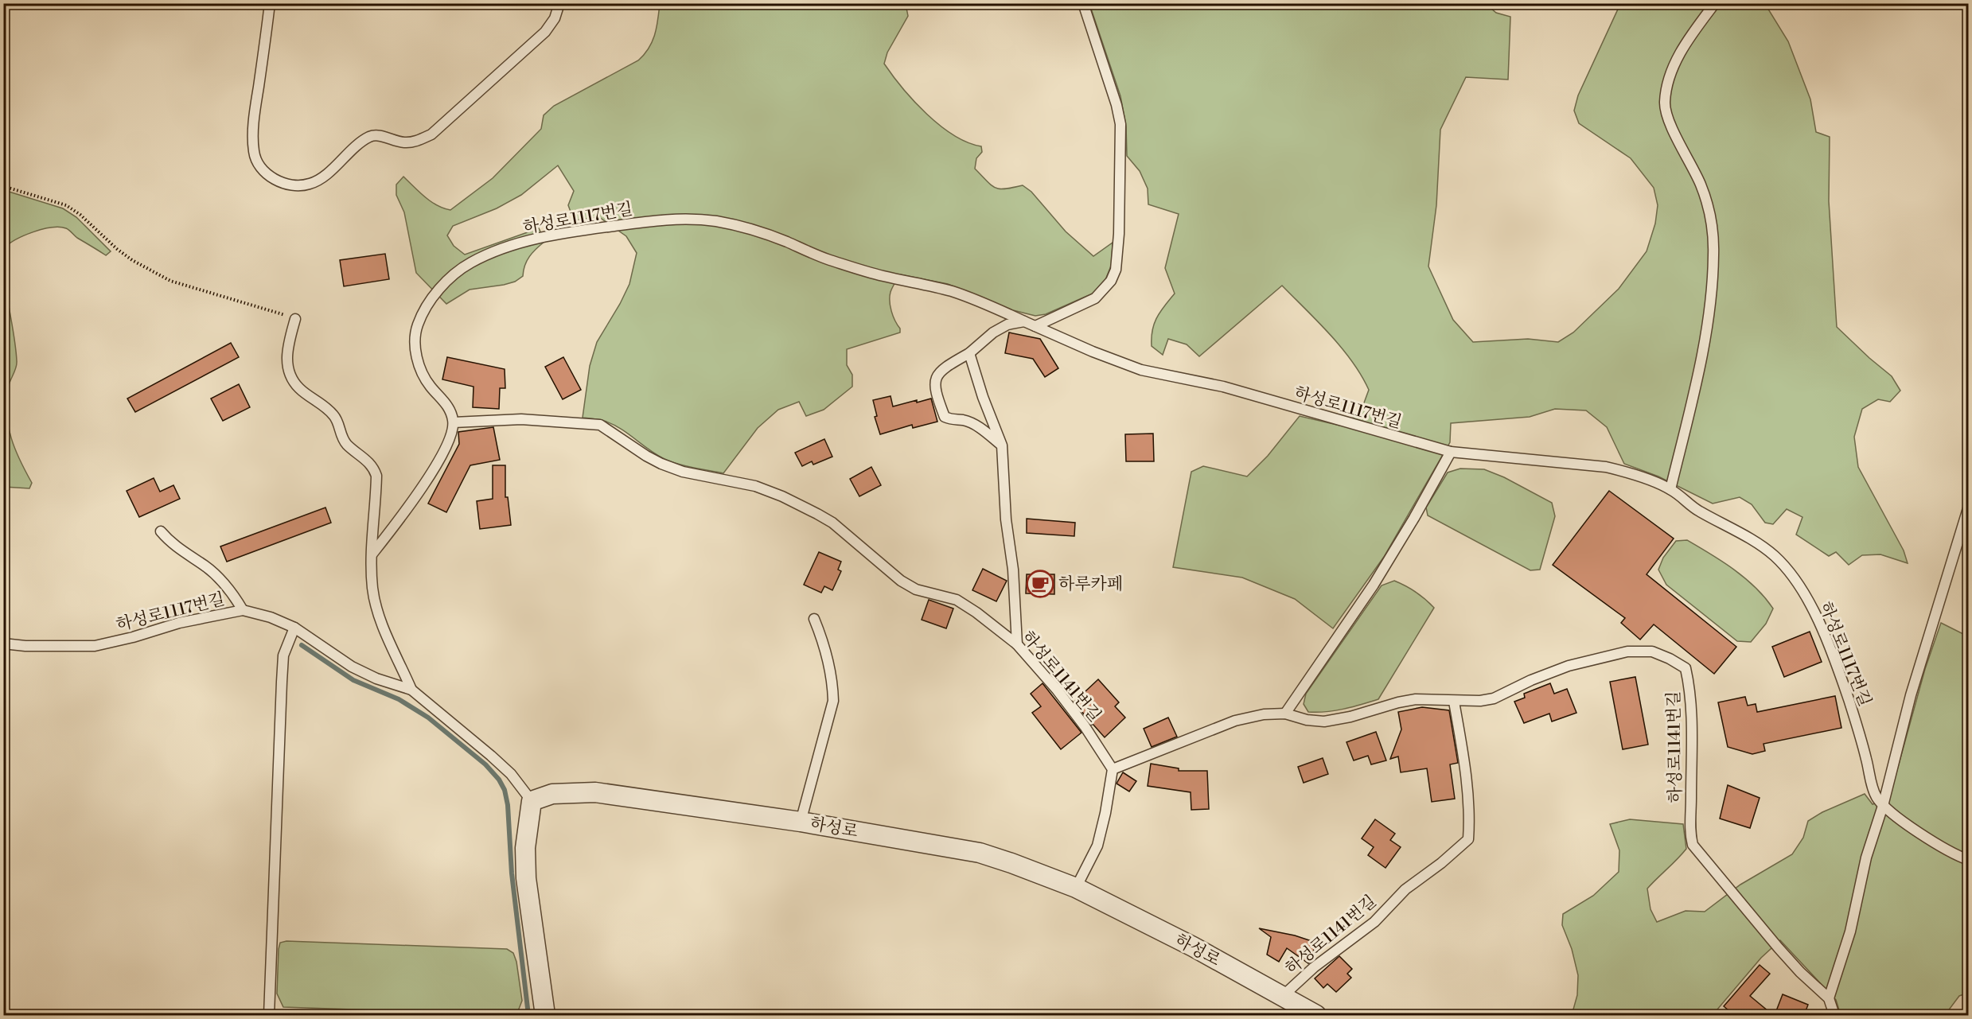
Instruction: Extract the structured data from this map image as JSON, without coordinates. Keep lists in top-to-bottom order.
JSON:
{
  "streets": {
    "street": ["하성로"],
    "lane": ["하성로1117번길", "하성로1141번길"]
  },
  "crossings": [
    ["하성로1117번길", "하성로1141번길"],
    ["하성로1117번길", "하성로"],
    ["하성로1141번길", "하성로"]
  ],
  "places": {
    "cafe": ["하루카페"]
  }
}
